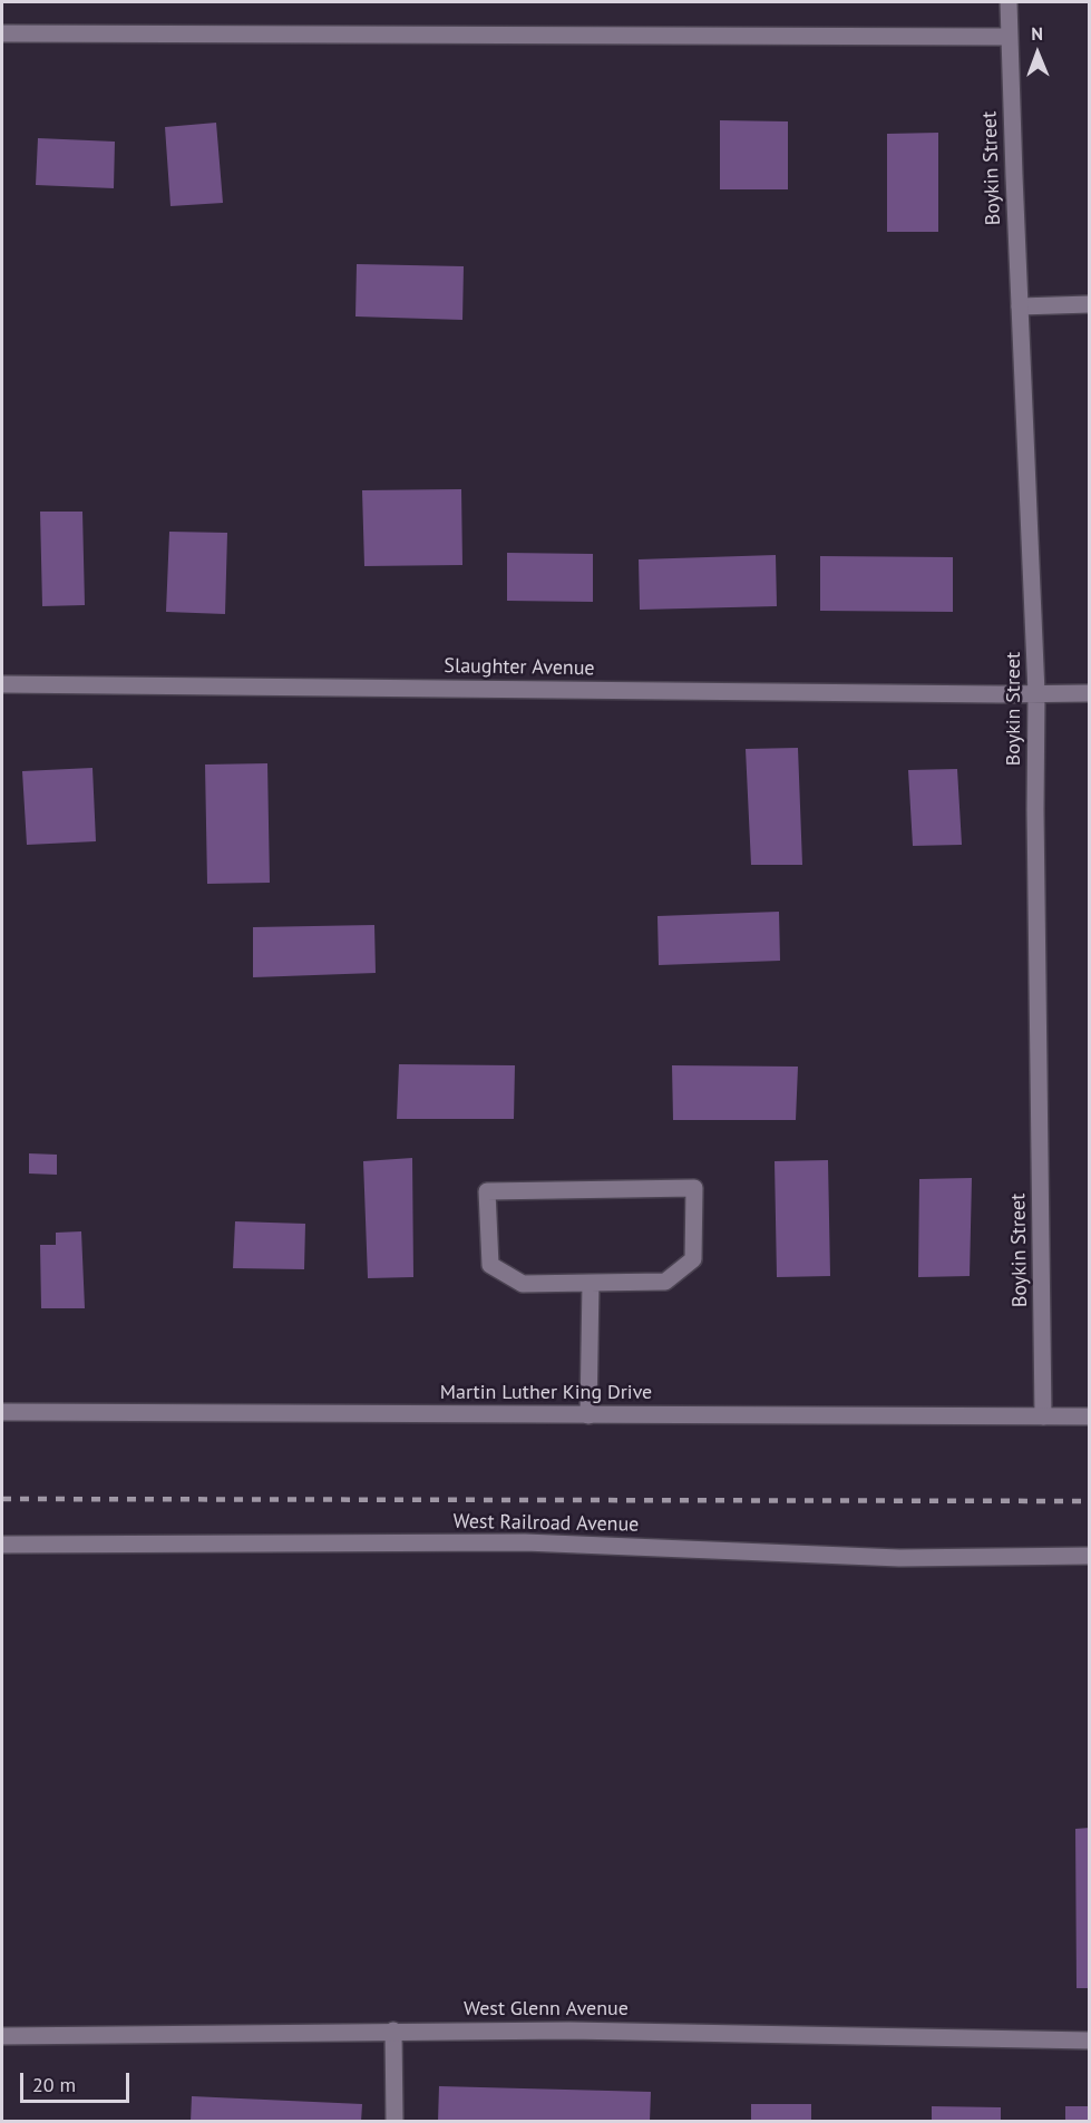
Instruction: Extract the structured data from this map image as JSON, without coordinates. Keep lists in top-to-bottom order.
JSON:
{
  "streets": {
    "street": [
      "Boykin Street",
      "Slaughter Avenue",
      "Martin Luther King Drive",
      "West Railroad Avenue",
      "West Glenn Avenue"
    ]
  },
  "crossings": [
    ["Boykin Street", "Slaughter Avenue"],
    ["Boykin Street", "Martin Luther King Drive"]
  ],
  "scale_bar": "20 m",
  "north": "top"
}
